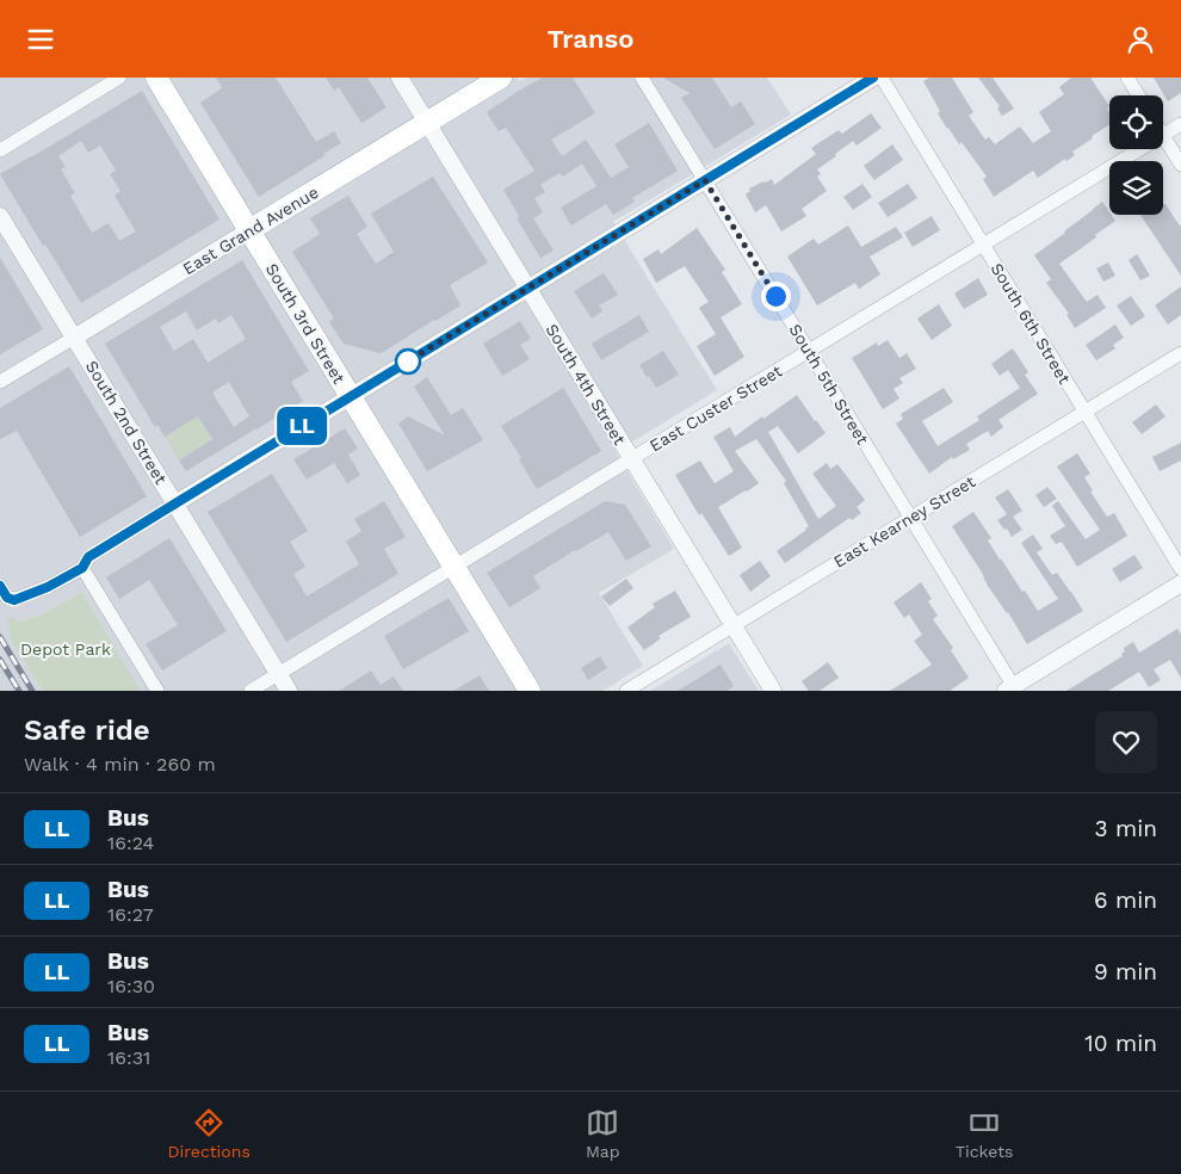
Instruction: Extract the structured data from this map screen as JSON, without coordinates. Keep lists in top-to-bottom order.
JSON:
{
  "streets": {
    "main road": ["East Grand Avenue", "South 3rd Street"],
    "street": [
      "South 6th Street",
      "South 4th Street",
      "South 5th Street",
      "East Custer Street",
      "South 2nd Street",
      "East Kearney Street"
    ]
  },
  "crossings": [
    ["East Grand Avenue", "South 3rd Street"],
    ["East Grand Avenue", "South 4th Street"],
    ["East Grand Avenue", "South 2nd Street"],
    ["South 3rd Street", "East Custer Street"],
    ["South 6th Street", "East Custer Street"],
    ["South 6th Street", "East Kearney Street"],
    ["South 4th Street", "East Custer Street"],
    ["South 4th Street", "East Kearney Street"],
    ["South 5th Street", "East Custer Street"],
    ["South 5th Street", "East Kearney Street"],
    ["East Custer Street", "South 2nd Street"]
  ],
  "parks": ["Depot Park"],
  "lines": ["bus line LL"],
  "page": {
    "header": "Transo",
    "on_map": "LL",
    "heading": ["Safe ride", "Walk · 4 min · 260 m"],
    "list": [
      {
        "mark": "LL",
        "name": "Bus",
        "note": "16:24",
        "value": "3 min"
      },
      {
        "mark": "LL",
        "name": "Bus",
        "note": "16:27",
        "value": "6 min"
      },
      {
        "mark": "LL",
        "name": "Bus",
        "note": "16:30",
        "value": "9 min"
      },
      {
        "mark": "LL",
        "name": "Bus",
        "note": "16:31",
        "value": "10 min"
      }
    ],
    "tabs": ["Directions", "Map", "Tickets"]
  }
}
